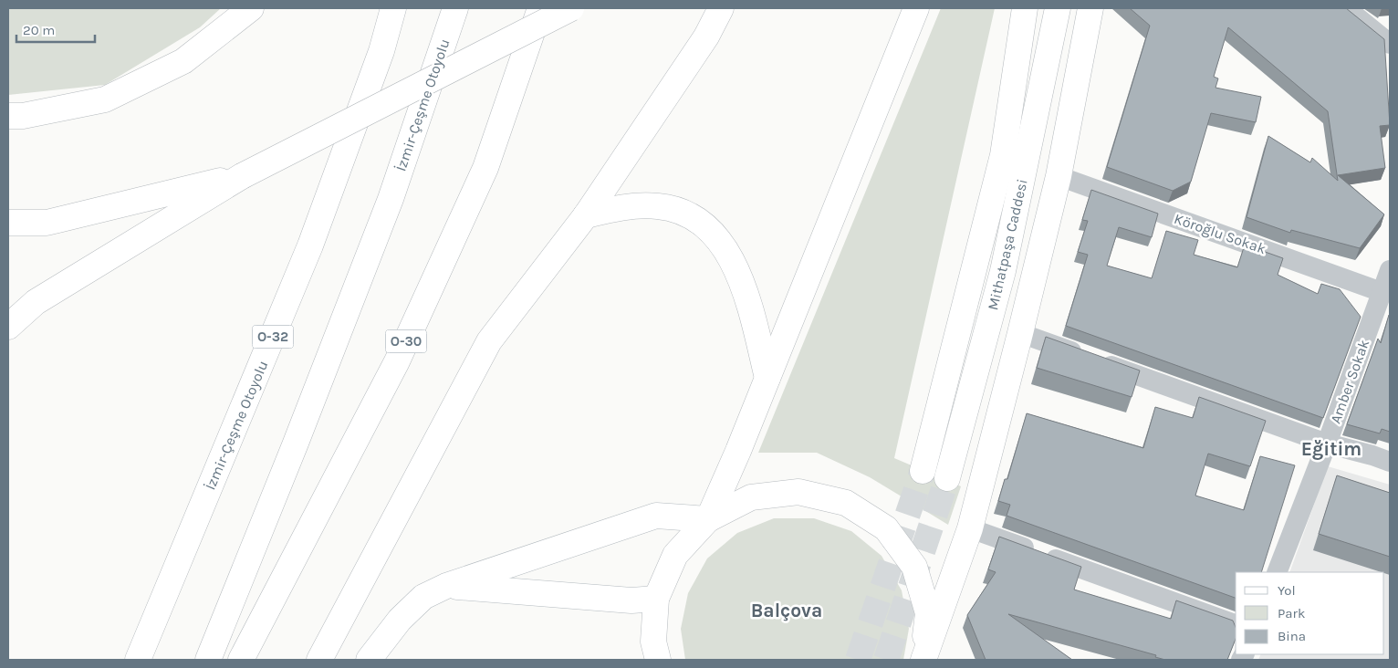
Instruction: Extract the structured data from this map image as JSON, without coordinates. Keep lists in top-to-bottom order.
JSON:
{
  "streets": {
    "main road": [
      "İzmir-Çeşme Otoyolu",
      "Mithatpaşa Caddesi",
      "O-32",
      "O-30"
    ],
    "street": ["Köroğlu Sokak", "Amber Sokak"]
  },
  "crossings": [
    ["Köroğlu Sokak", "Amber Sokak"]
  ],
  "districts": ["Eğitim", "Balçova"],
  "legend": ["Yol", "Park", "Bina"],
  "scale_bar": "20 m"
}
